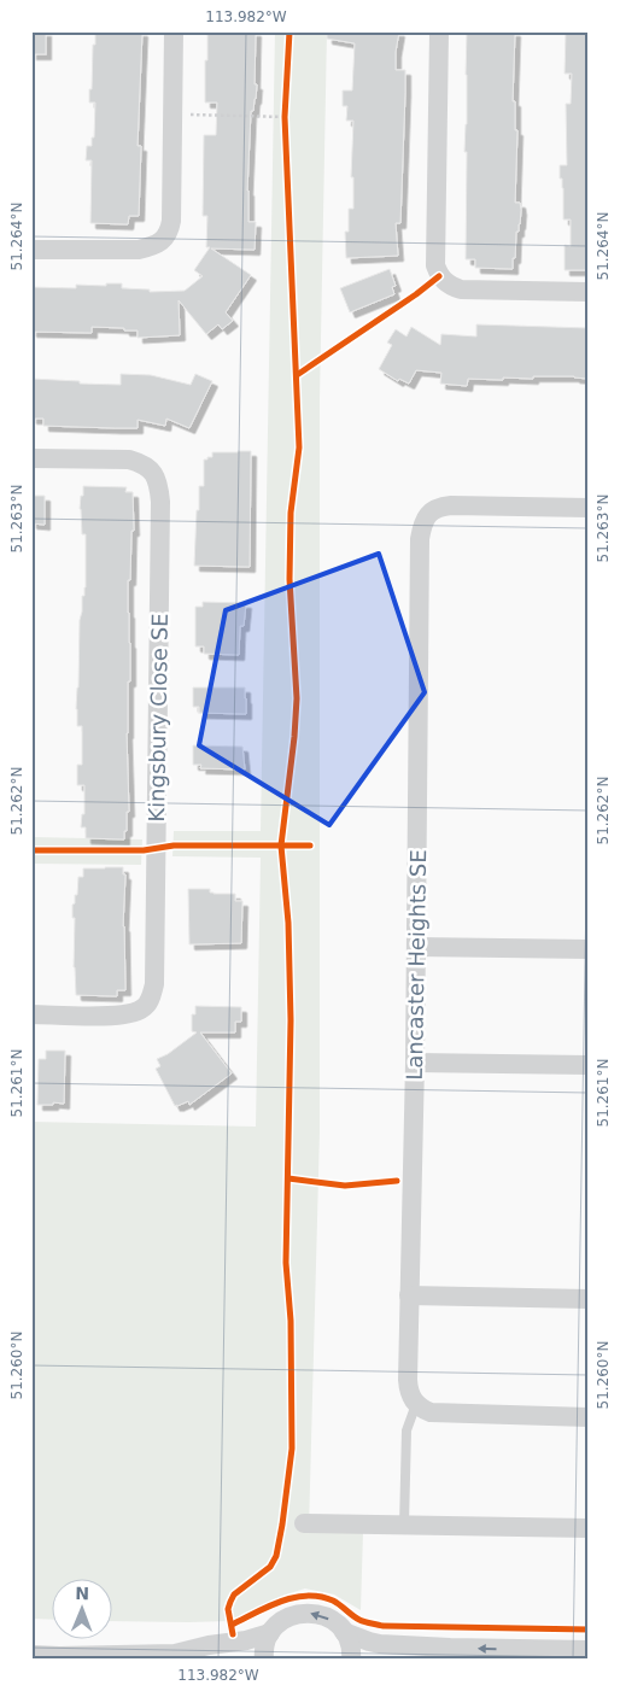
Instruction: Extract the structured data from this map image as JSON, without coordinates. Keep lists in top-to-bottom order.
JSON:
{
  "streets": {
    "street": ["Kingsbury Close SE", "Lancaster Heights SE"]
  },
  "north": "top",
  "coordinates": [
    "113.982°W",
    "51.264°N",
    "51.263°N",
    "51.262°N",
    "51.261°N",
    "51.260°N"
  ]
}
